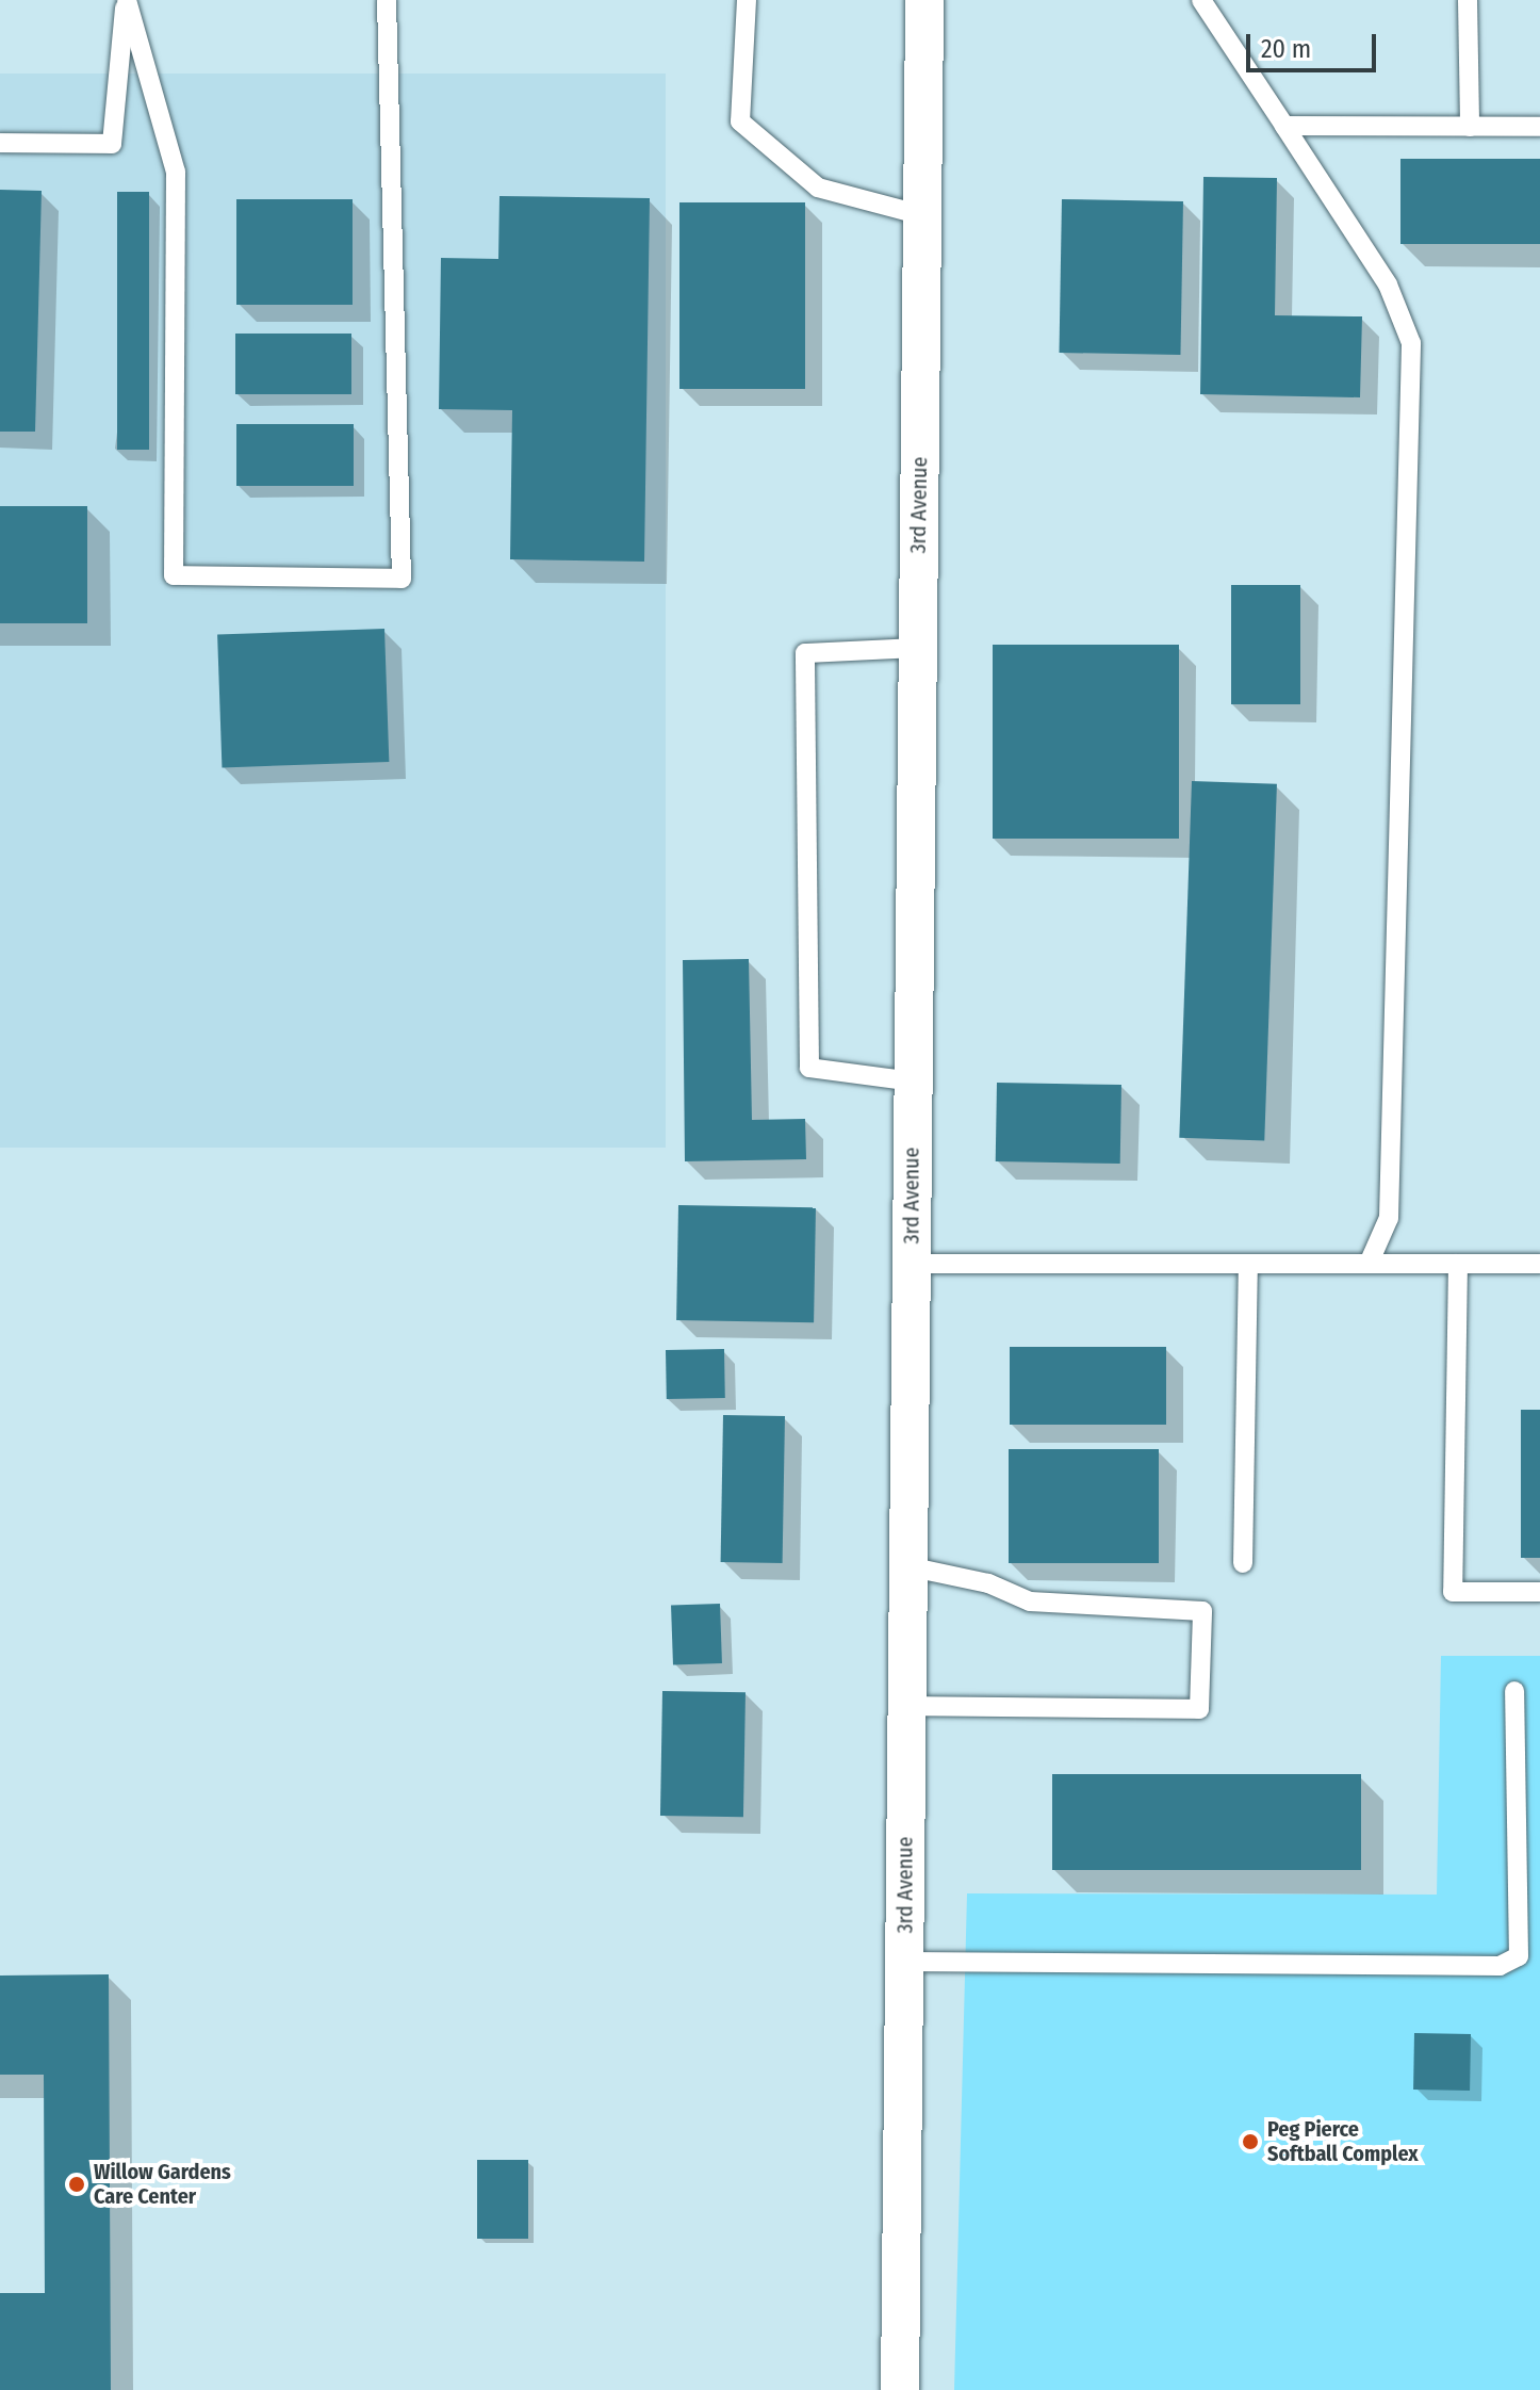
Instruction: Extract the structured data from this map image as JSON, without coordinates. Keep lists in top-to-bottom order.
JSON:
{
  "streets": {
    "street": ["3rd Avenue"]
  },
  "places": ["Peg Pierce Softball Complex", "Willow Gardens Care Center"],
  "scale_bar": "20 m"
}
